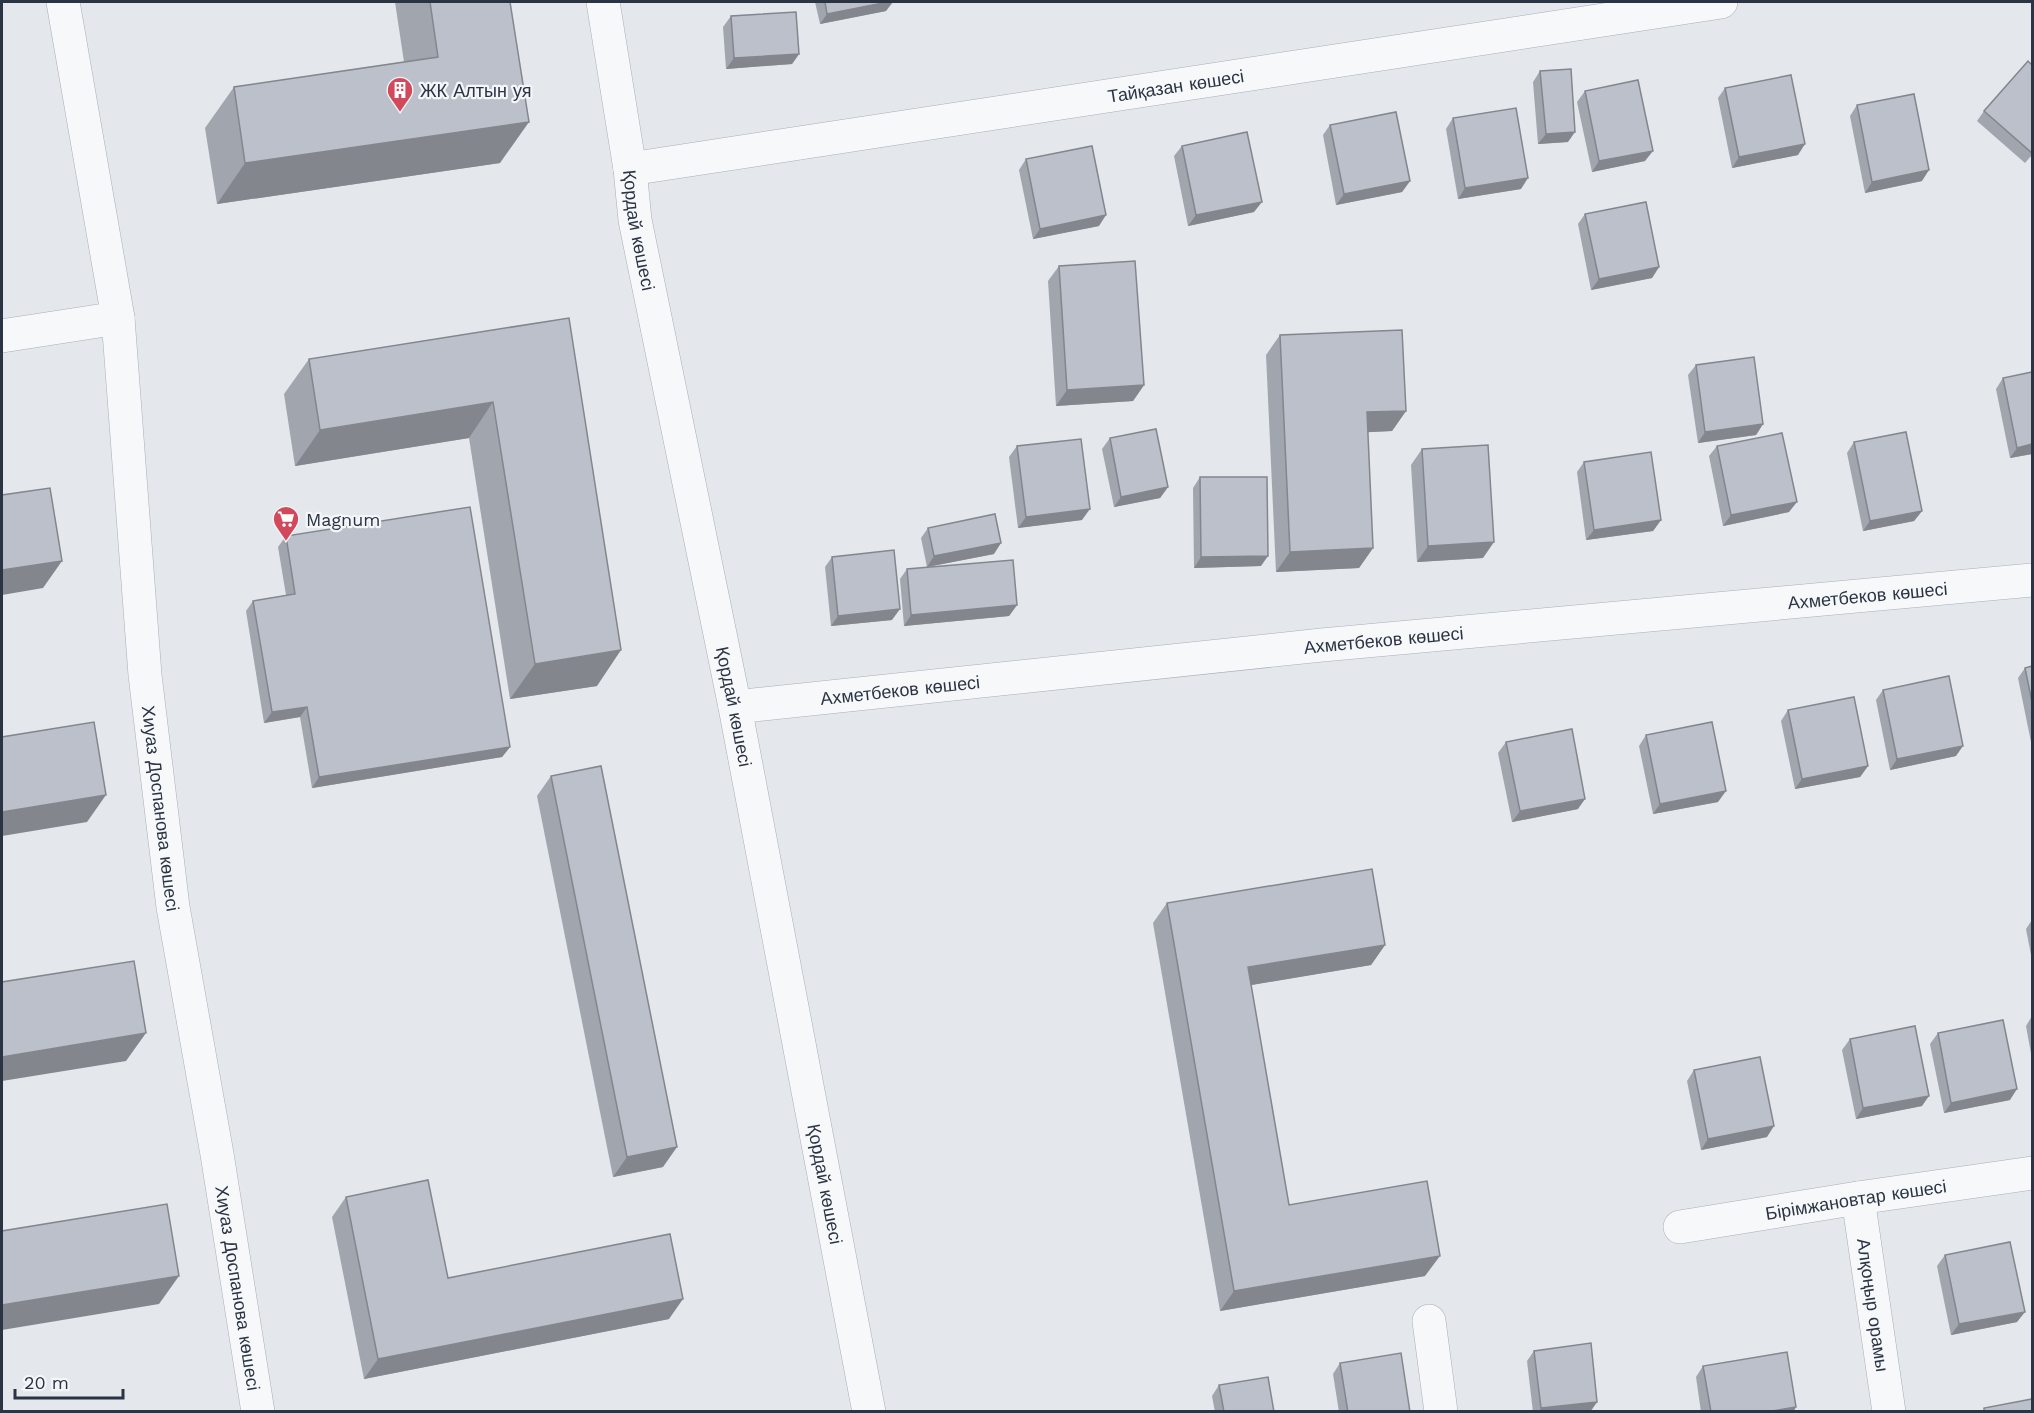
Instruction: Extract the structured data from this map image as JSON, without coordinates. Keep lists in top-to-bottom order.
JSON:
{
  "streets": {
    "street": [
      "Тайқазан көшесі",
      "Қордай көшесі",
      "Ахметбеков көшесі",
      "Хиуаз Доспанова көшесі",
      "Бірімжановтар көшесі",
      "Алқоңыр орамы"
    ]
  },
  "crossings": [
    ["Тайқазан көшесі", "Қордай көшесі"],
    ["Қордай көшесі", "Ахметбеков көшесі"],
    ["Бірімжановтар көшесі", "Алқоңыр орамы"]
  ],
  "places": {
    "building": ["ЖК Алтын уя"],
    "supermarket": ["Magnum"]
  },
  "scale_bar": "20 m"
}
